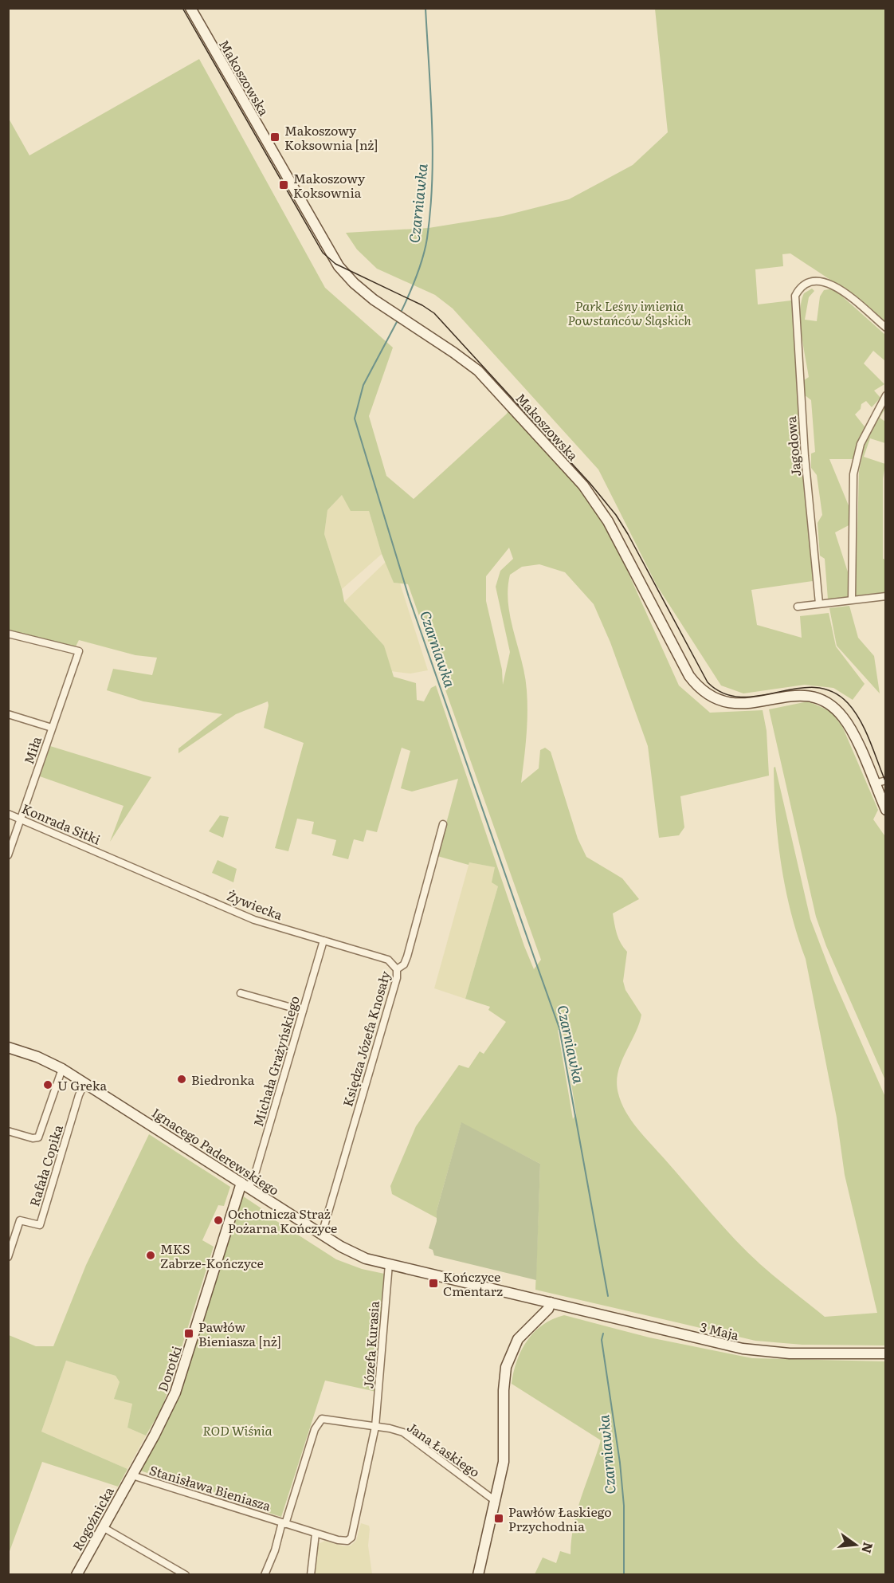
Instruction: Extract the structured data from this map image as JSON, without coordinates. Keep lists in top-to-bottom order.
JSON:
{
  "streets": {
    "main road": [
      "Makoszowska",
      "Ignacego Paderewskiego",
      "3 Maja",
      "Dorotki",
      "Rogoźnicka"
    ],
    "street": [
      "Jagodowa",
      "Miła",
      "Konrada Sitki",
      "Żywiecka",
      "Księdza Józefa Knosały",
      "Michała Grażyńskiego",
      "Rafała Copika",
      "Józefa Kurasia",
      "Jana Łaskiego",
      "Stanisława Bieniasza"
    ]
  },
  "crossings": [
    ["Miła", "Konrada Sitki"],
    ["Konrada Sitki", "Żywiecka"],
    ["Żywiecka", "Księdza Józefa Knosały"],
    ["Żywiecka", "Michała Grażyńskiego"],
    ["Księdza Józefa Knosały", "Ignacego Paderewskiego"],
    ["Michała Grażyńskiego", "Ignacego Paderewskiego"],
    ["Michała Grażyńskiego", "Dorotki"],
    ["Ignacego Paderewskiego", "Rafała Copika"],
    ["Ignacego Paderewskiego", "3 Maja"],
    ["Ignacego Paderewskiego", "Józefa Kurasia"],
    ["Ignacego Paderewskiego", "Dorotki"],
    ["Józefa Kurasia", "Jana Łaskiego"],
    ["Józefa Kurasia", "Stanisława Bieniasza"],
    ["Dorotki", "Stanisława Bieniasza"],
    ["Dorotki", "Rogoźnicka"],
    ["Jana Łaskiego", "Stanisława Bieniasza"],
    ["Stanisława Bieniasza", "Rogoźnicka"]
  ],
  "water": ["Czarniawka"],
  "parks": ["Park Leśny imienia Powstańców Śląskich", "ROD Wiśnia"],
  "places": {
    "transit": [
      "Makoszowy Koksownia [nż]",
      "Makoszowy Koksownia",
      "Kończyce Cmentarz",
      "Pawłów Bieniasza [nż]",
      "Pawłów Łaskiego Przychodnia"
    ],
    "other": [
      "Biedronka",
      "U Greka",
      "Ochotnicza Straż Pożarna Kończyce",
      "MKS Zabrze-Kończyce"
    ]
  },
  "north": "right"
}
